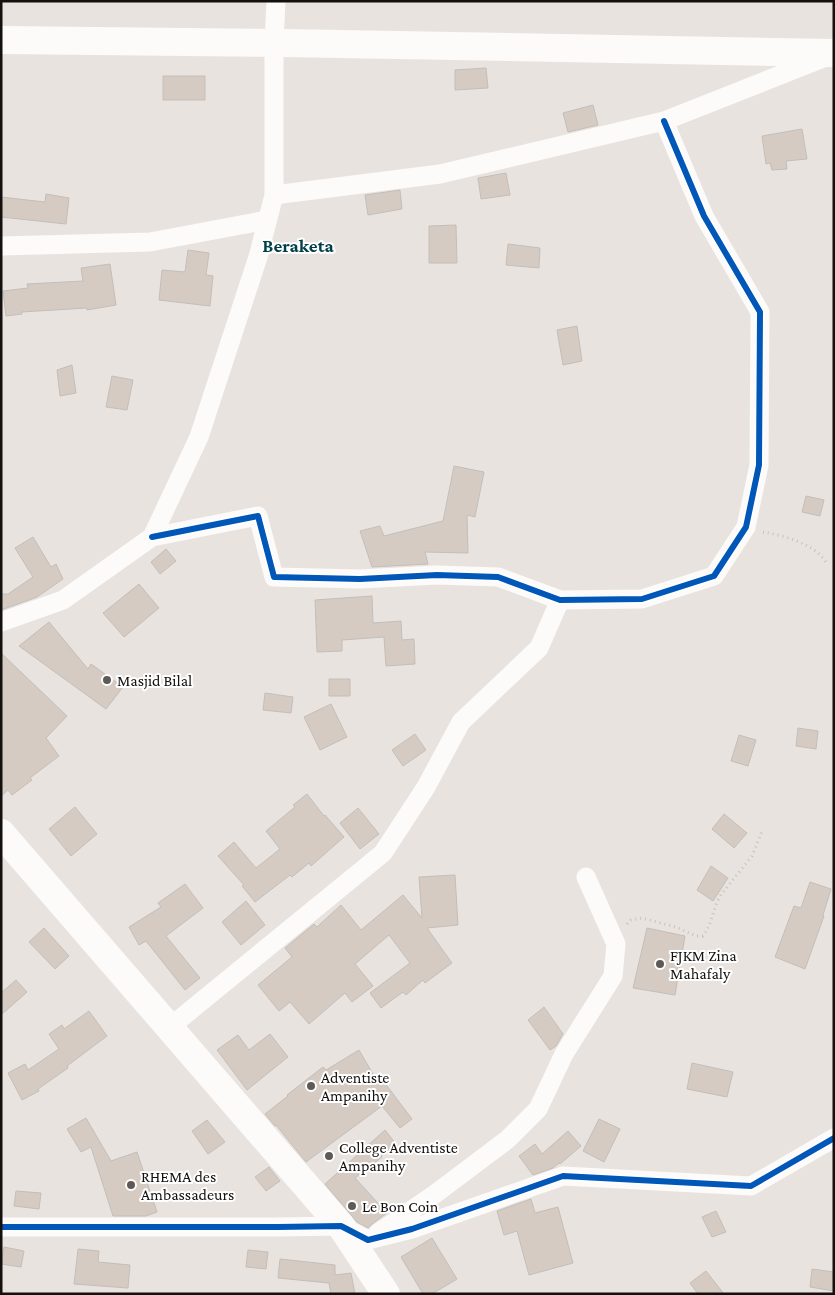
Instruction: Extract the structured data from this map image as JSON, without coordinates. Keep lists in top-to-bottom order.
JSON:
{
  "districts": ["Beraketa"],
  "places": [
    "Masjid Bilal",
    "FJKM Zina Mahafaly",
    "Adventiste Ampanihy",
    "College Adventiste Ampanihy",
    "RHEMA des Ambassadeurs",
    "Le Bon Coin"
  ]
}
